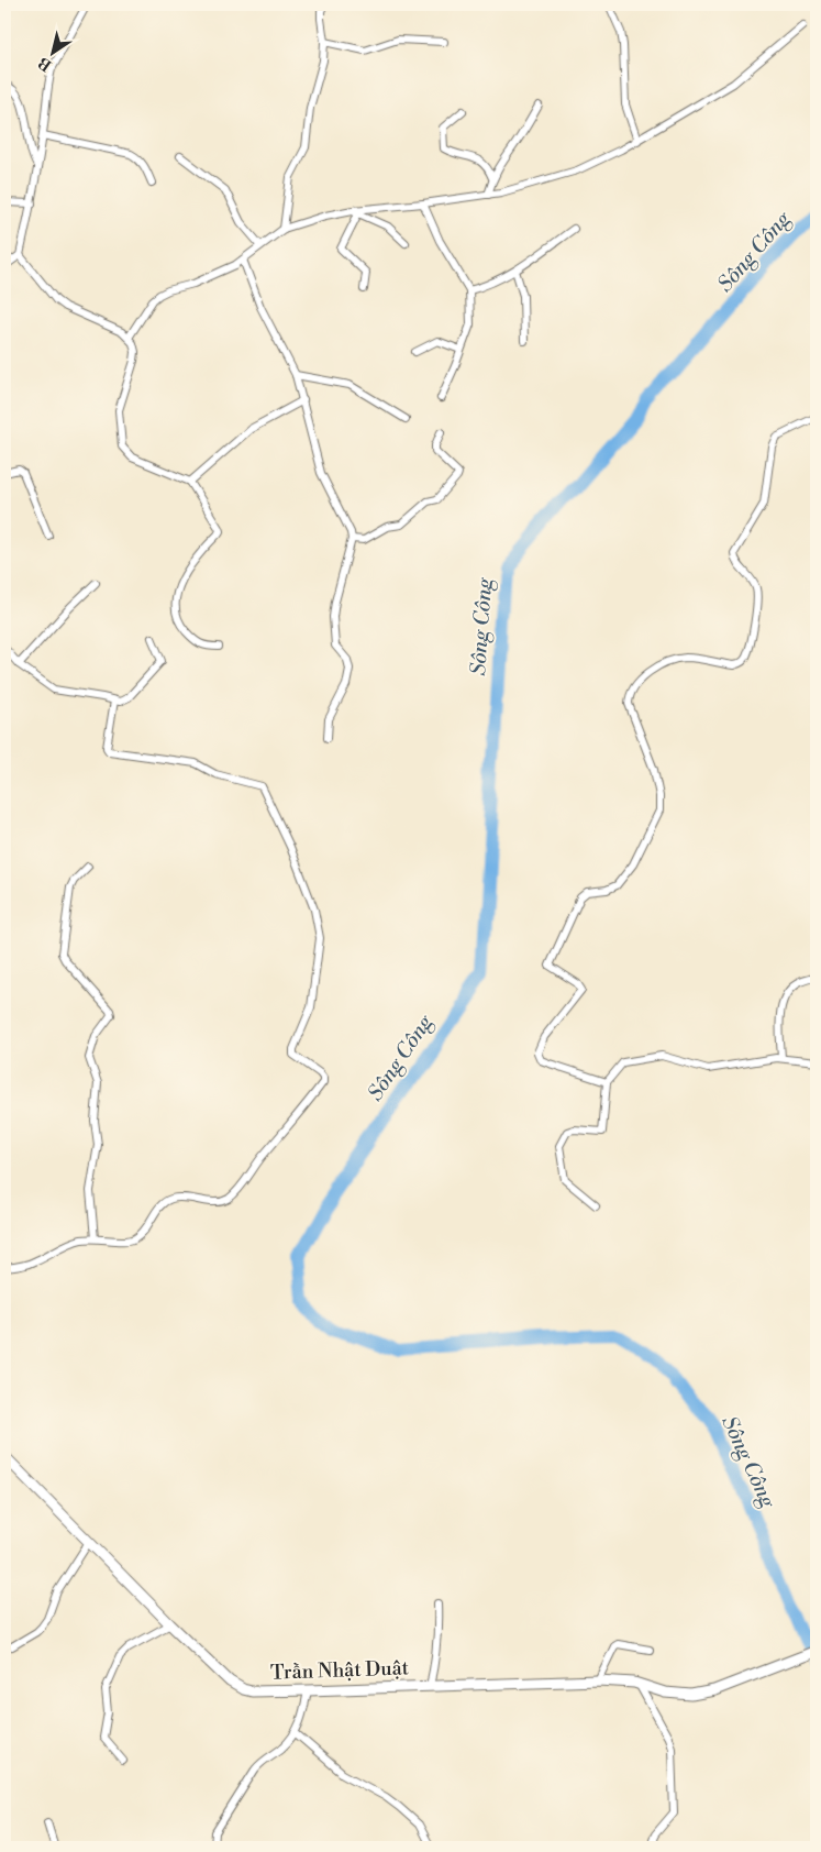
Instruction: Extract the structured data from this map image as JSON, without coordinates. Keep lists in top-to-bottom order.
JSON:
{
  "streets": {
    "main road": ["Trần Nhật Duật"]
  },
  "water": ["Sông Công"],
  "north": "bottom left"
}
